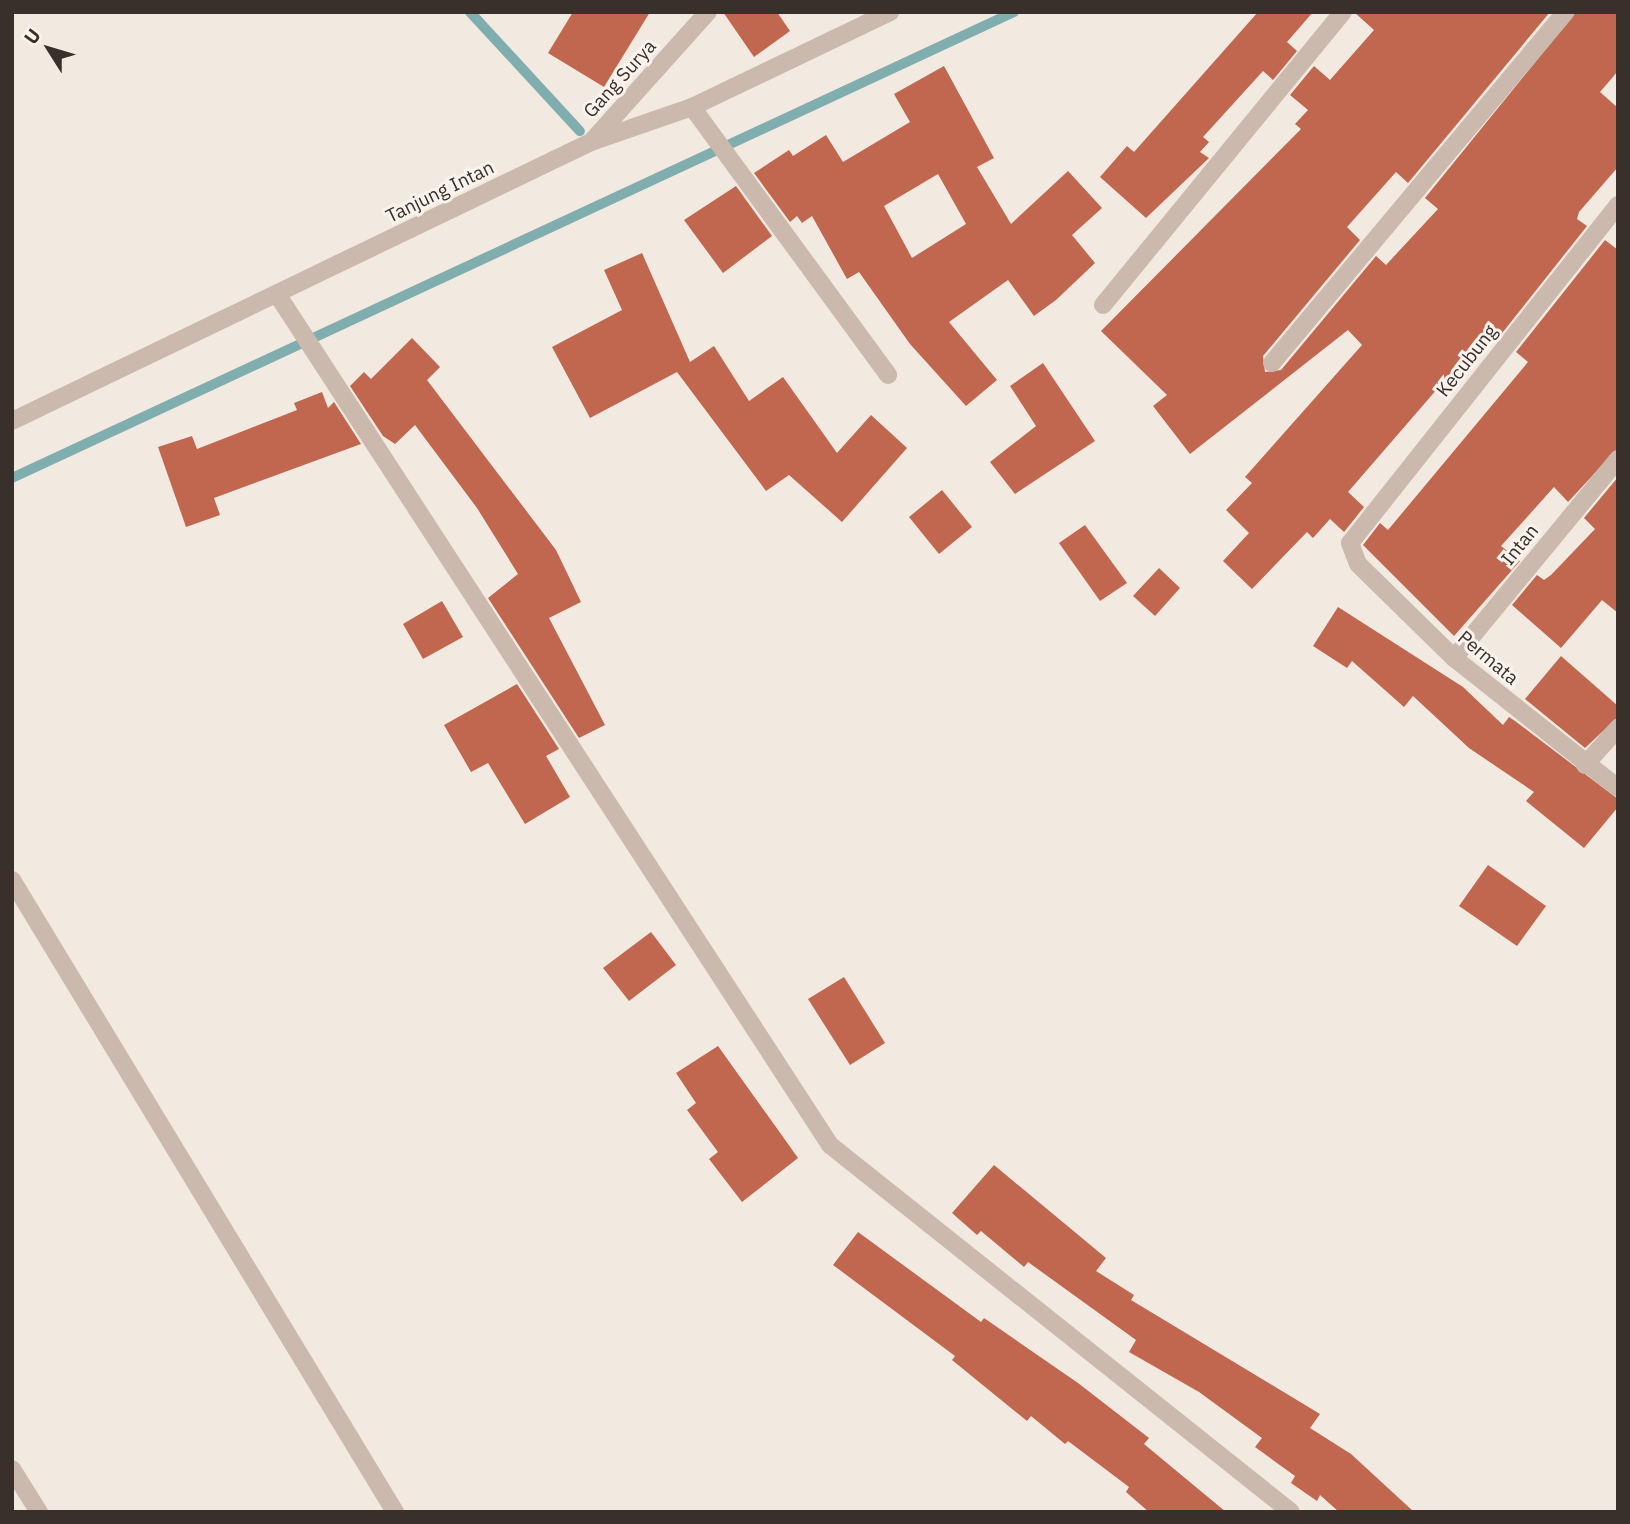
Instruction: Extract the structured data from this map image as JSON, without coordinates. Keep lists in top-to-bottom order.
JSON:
{
  "streets": {
    "street": [
      "Gang Surya",
      "Tanjung Intan",
      "Kecubung",
      "Intan",
      "Permata"
    ]
  },
  "crossings": [
    ["Gang Surya", "Tanjung Intan"],
    ["Kecubung", "Permata"],
    ["Intan", "Permata"]
  ],
  "north": "top left"
}
